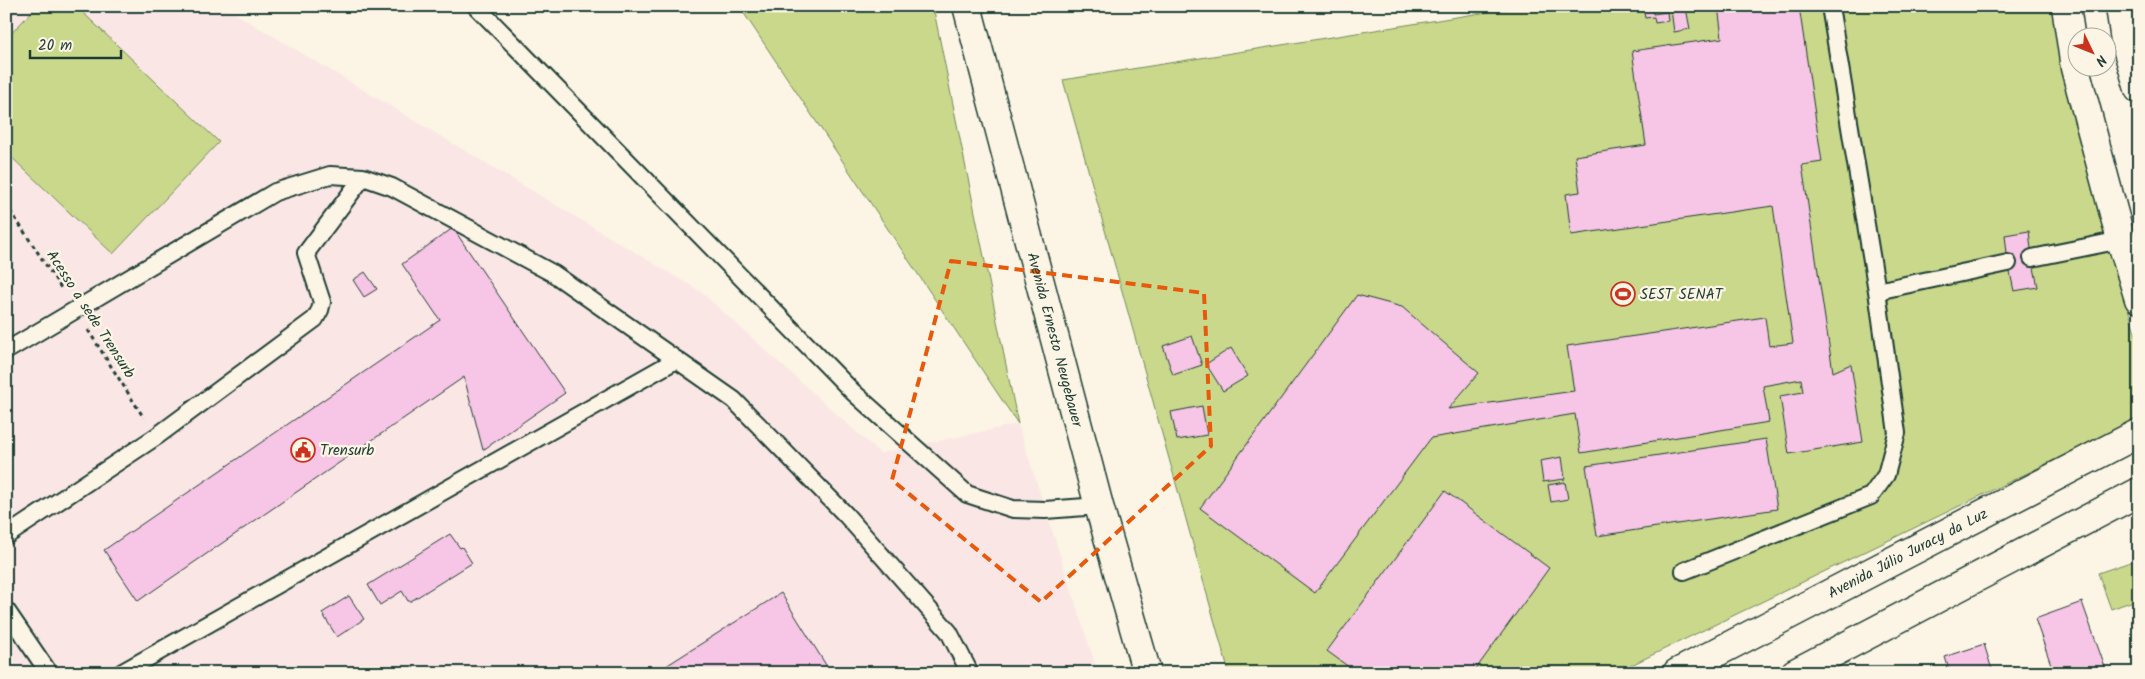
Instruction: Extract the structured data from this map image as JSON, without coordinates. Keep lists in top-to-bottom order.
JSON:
{
  "streets": {
    "street": ["Avenida Ernesto Neugebauer", "Avenida Júlio Juracy da Luz"],
    "path": ["Acesso a sede Trensurb"]
  },
  "places": {
    "sports": ["SEST SENAT"],
    "public building": ["Trensurb"]
  },
  "scale_bar": "20 m",
  "north": "bottom right"
}
